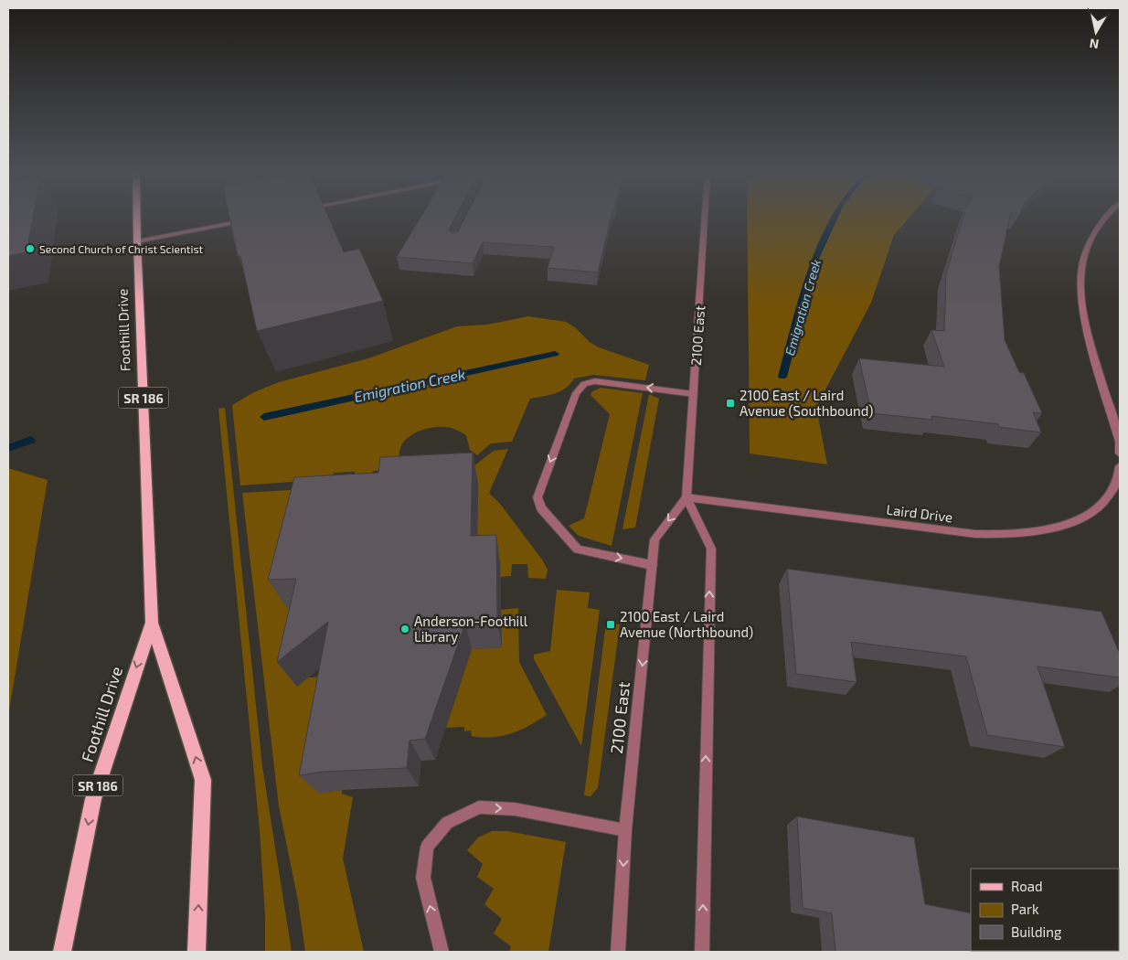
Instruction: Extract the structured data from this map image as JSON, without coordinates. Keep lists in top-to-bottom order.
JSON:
{
  "streets": {
    "main road": ["Foothill Drive", "SR 186"],
    "street": ["2100 East", "Laird Drive"]
  },
  "crossings": [
    ["2100 East", "Laird Drive"]
  ],
  "water": ["Emigration Creek"],
  "places": {
    "other": ["Second Church of Christ Scientist", "Anderson-Foothill Library"],
    "transit": ["2100 East / Laird Avenue (Southbound)", "2100 East / Laird Avenue (Northbound)"]
  },
  "legend": ["Road", "Park", "Building"],
  "north": "bottom"
}
